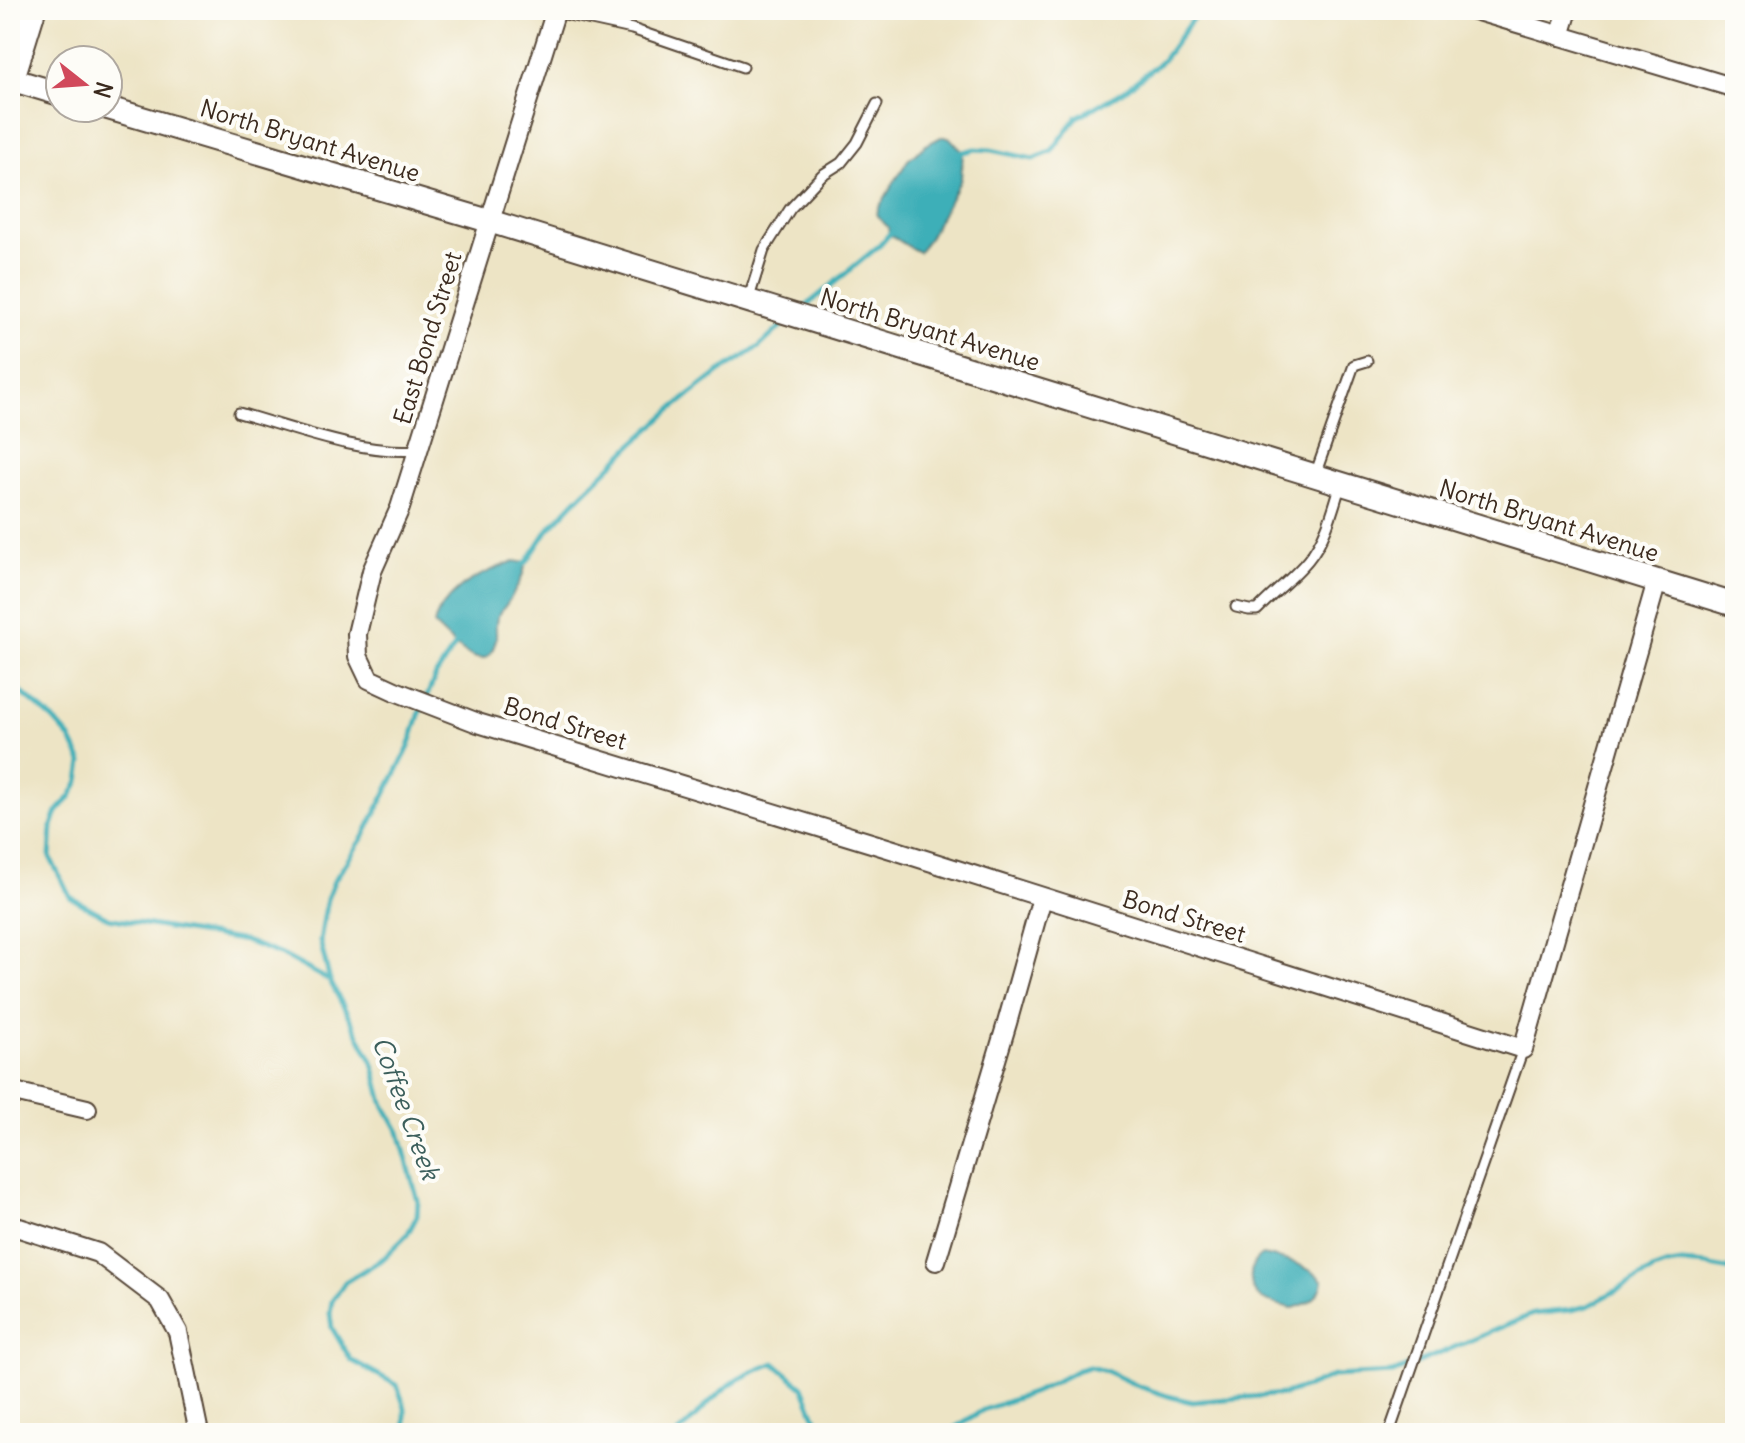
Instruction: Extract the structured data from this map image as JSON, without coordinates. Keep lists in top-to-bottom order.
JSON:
{
  "streets": {
    "street": ["North Bryant Avenue", "East Bond Street", "Bond Street"]
  },
  "crossings": [
    ["North Bryant Avenue", "East Bond Street"],
    ["East Bond Street", "Bond Street"]
  ],
  "water": ["Coffee Creek"],
  "north": "right"
}
